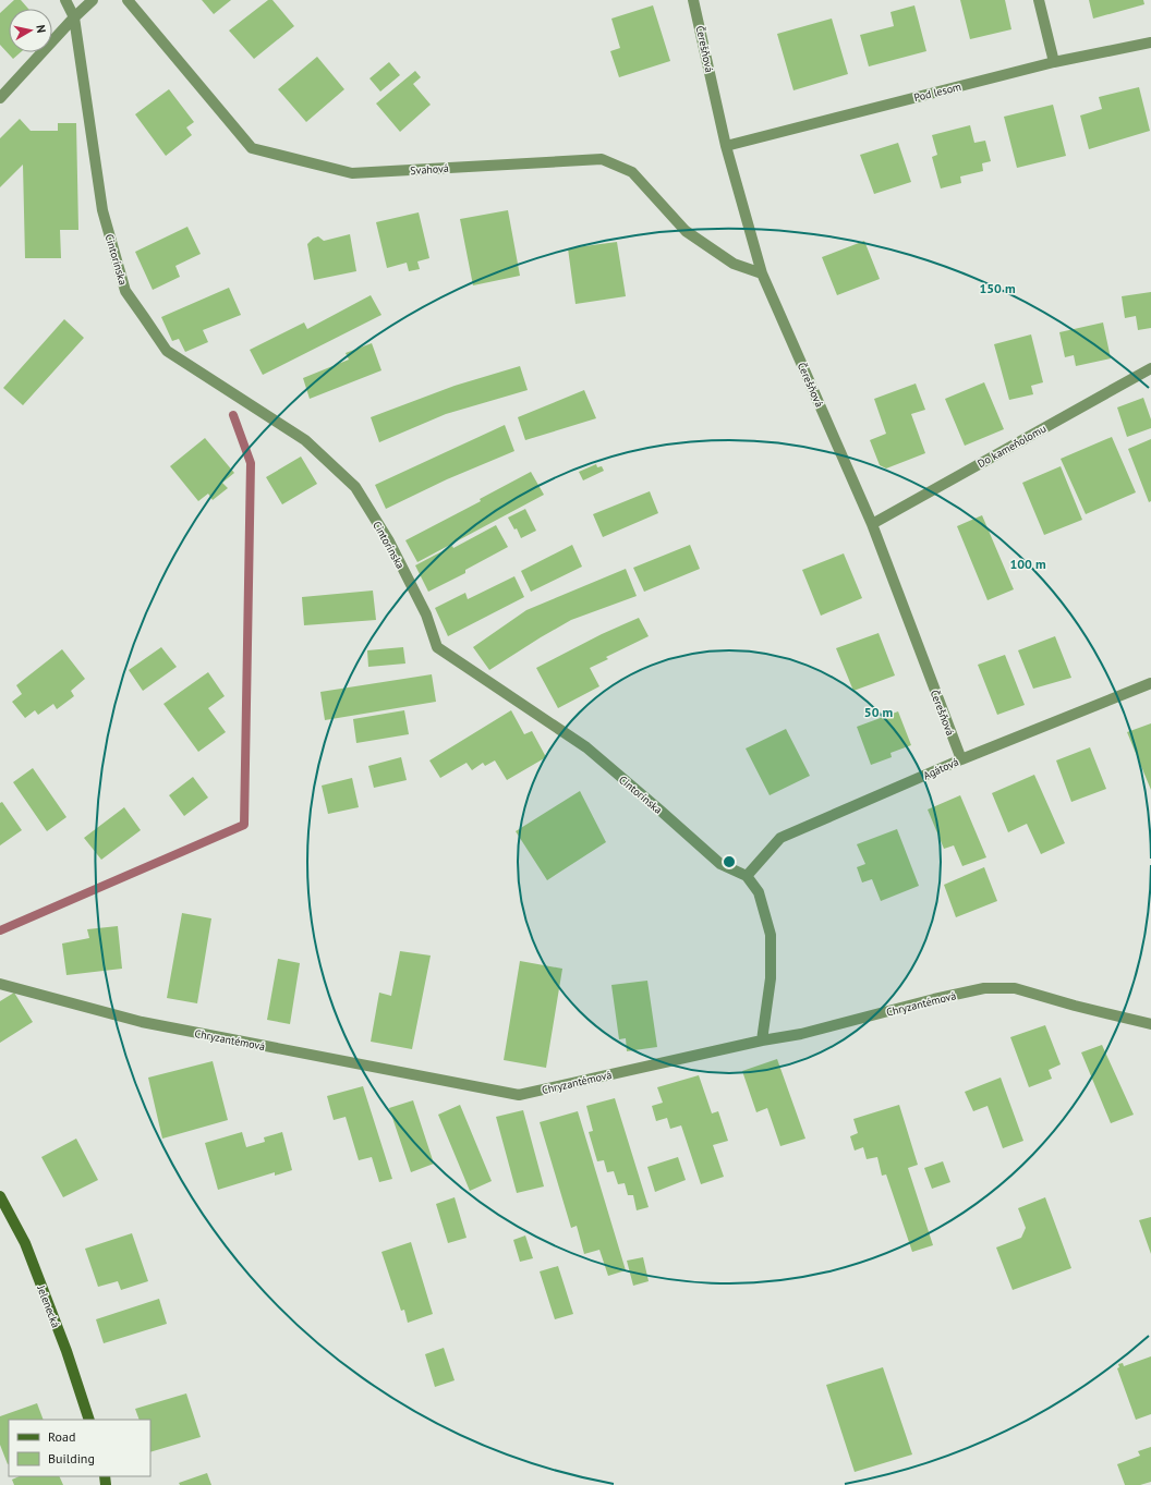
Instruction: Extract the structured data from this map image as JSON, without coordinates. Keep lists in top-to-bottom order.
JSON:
{
  "streets": {
    "street": [
      "Čerešňová",
      "Pod lesom",
      "Svahová",
      "Cintorínska",
      "Do kameňolomu",
      "Agátová",
      "Chryzantémová",
      "Jelenecká"
    ]
  },
  "crossings": [
    ["Čerešňová", "Pod lesom"],
    ["Čerešňová", "Svahová"],
    ["Čerešňová", "Do kameňolomu"],
    ["Čerešňová", "Agátová"],
    ["Cintorínska", "Agátová"]
  ],
  "legend": ["Road", "Building"],
  "north": "right",
  "rings": ["150 m", "100 m", "50 m"]
}
